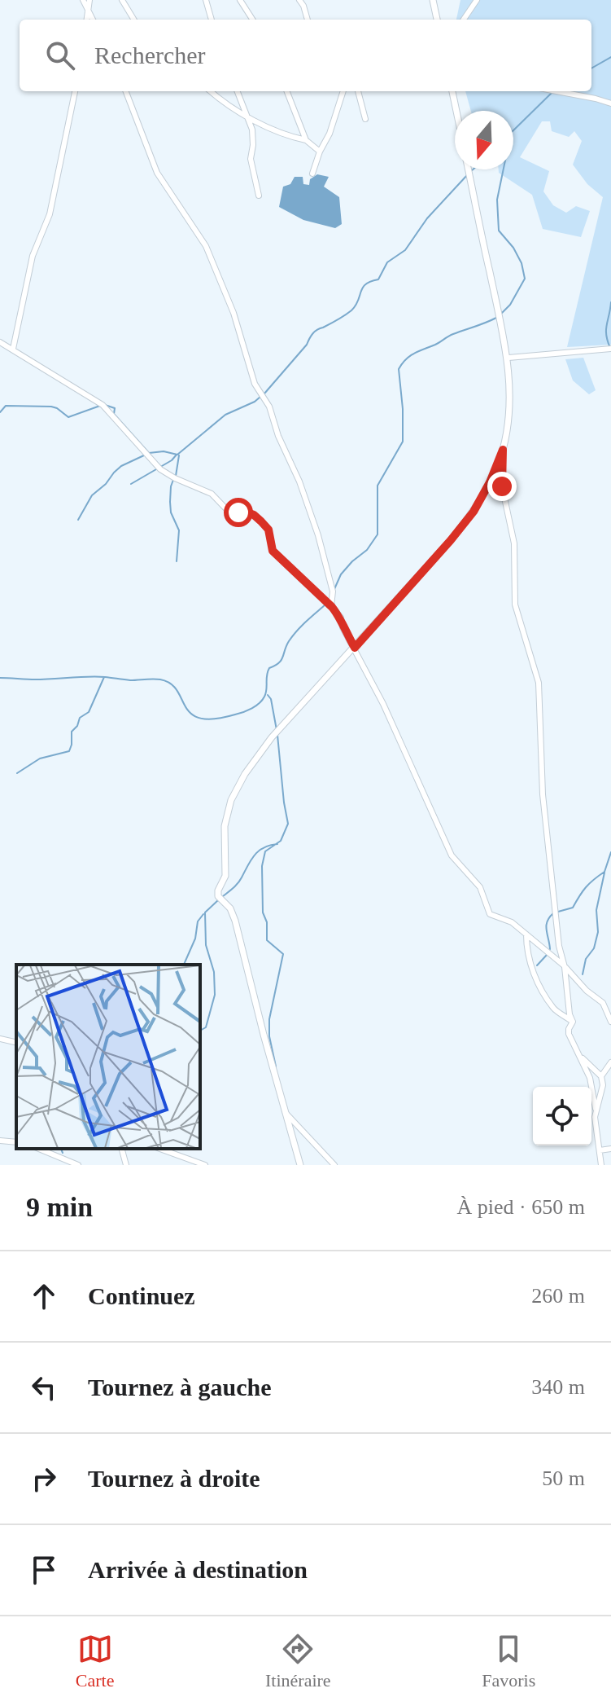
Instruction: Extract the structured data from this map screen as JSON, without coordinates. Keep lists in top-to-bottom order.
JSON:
{
  "north": "bottom",
  "page": {
    "search": "Rechercher",
    "heading": ["9 min", "À pied · 650 m"],
    "list": [
      ["Continuez", "260 m"],
      ["Tournez à gauche", "340 m"],
      ["Tournez à droite", "50 m"],
      "Arrivée à destination"
    ],
    "nav": ["Carte", "Itinéraire", "Favoris"]
  }
}
